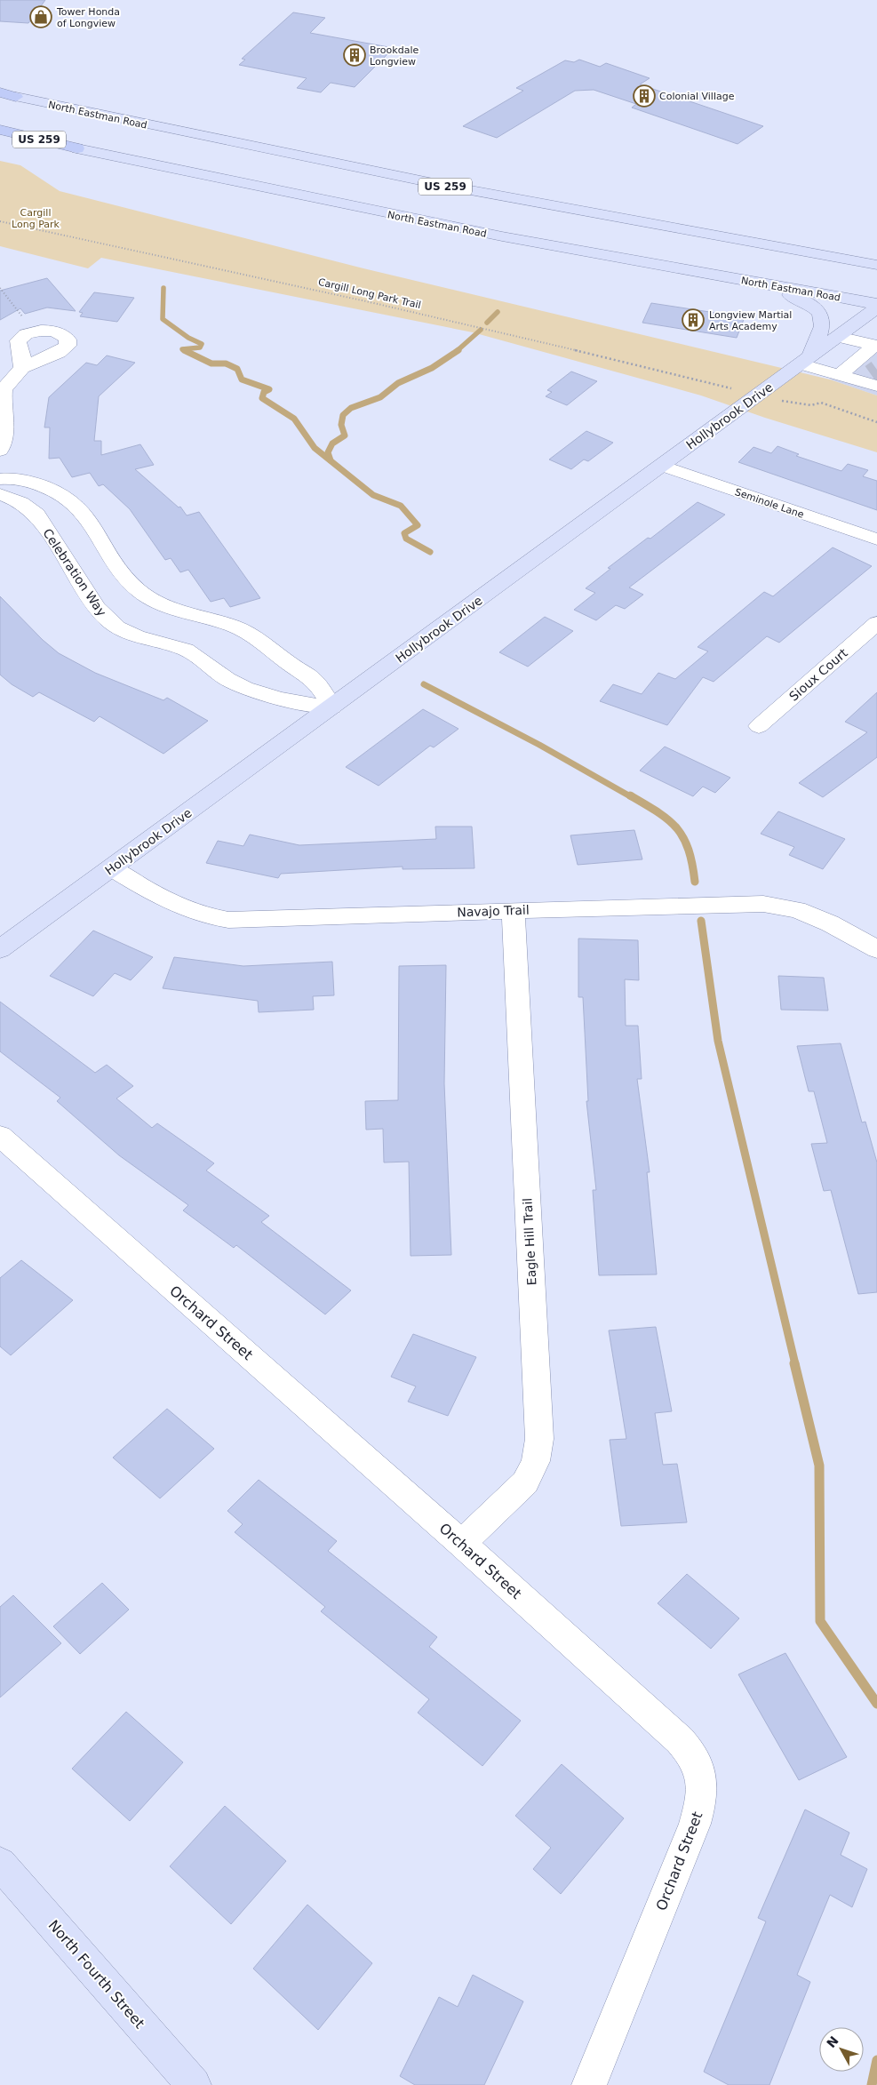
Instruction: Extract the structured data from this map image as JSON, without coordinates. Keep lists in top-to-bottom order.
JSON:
{
  "streets": {
    "highway": ["North Eastman Road", "US 259"],
    "main road": ["Hollybrook Drive", "North Fourth Street"],
    "street": [
      "Seminole Lane",
      "Celebration Way",
      "Sioux Court",
      "Navajo Trail",
      "Eagle Hill Trail",
      "Orchard Street"
    ],
    "path": ["Cargill Long Park Trail"]
  },
  "crossings": [
    ["Hollybrook Drive", "Seminole Lane"],
    ["Hollybrook Drive", "Celebration Way"],
    ["Hollybrook Drive", "Navajo Trail"],
    ["Navajo Trail", "Eagle Hill Trail"],
    ["Eagle Hill Trail", "Orchard Street"]
  ],
  "parks": ["Cargill Long Park"],
  "places": {
    "shop": ["Tower Honda of Longview"],
    "building": ["Brookdale Longview", "Colonial Village", "Longview Martial Arts Academy"]
  },
  "north": "top left"
}
